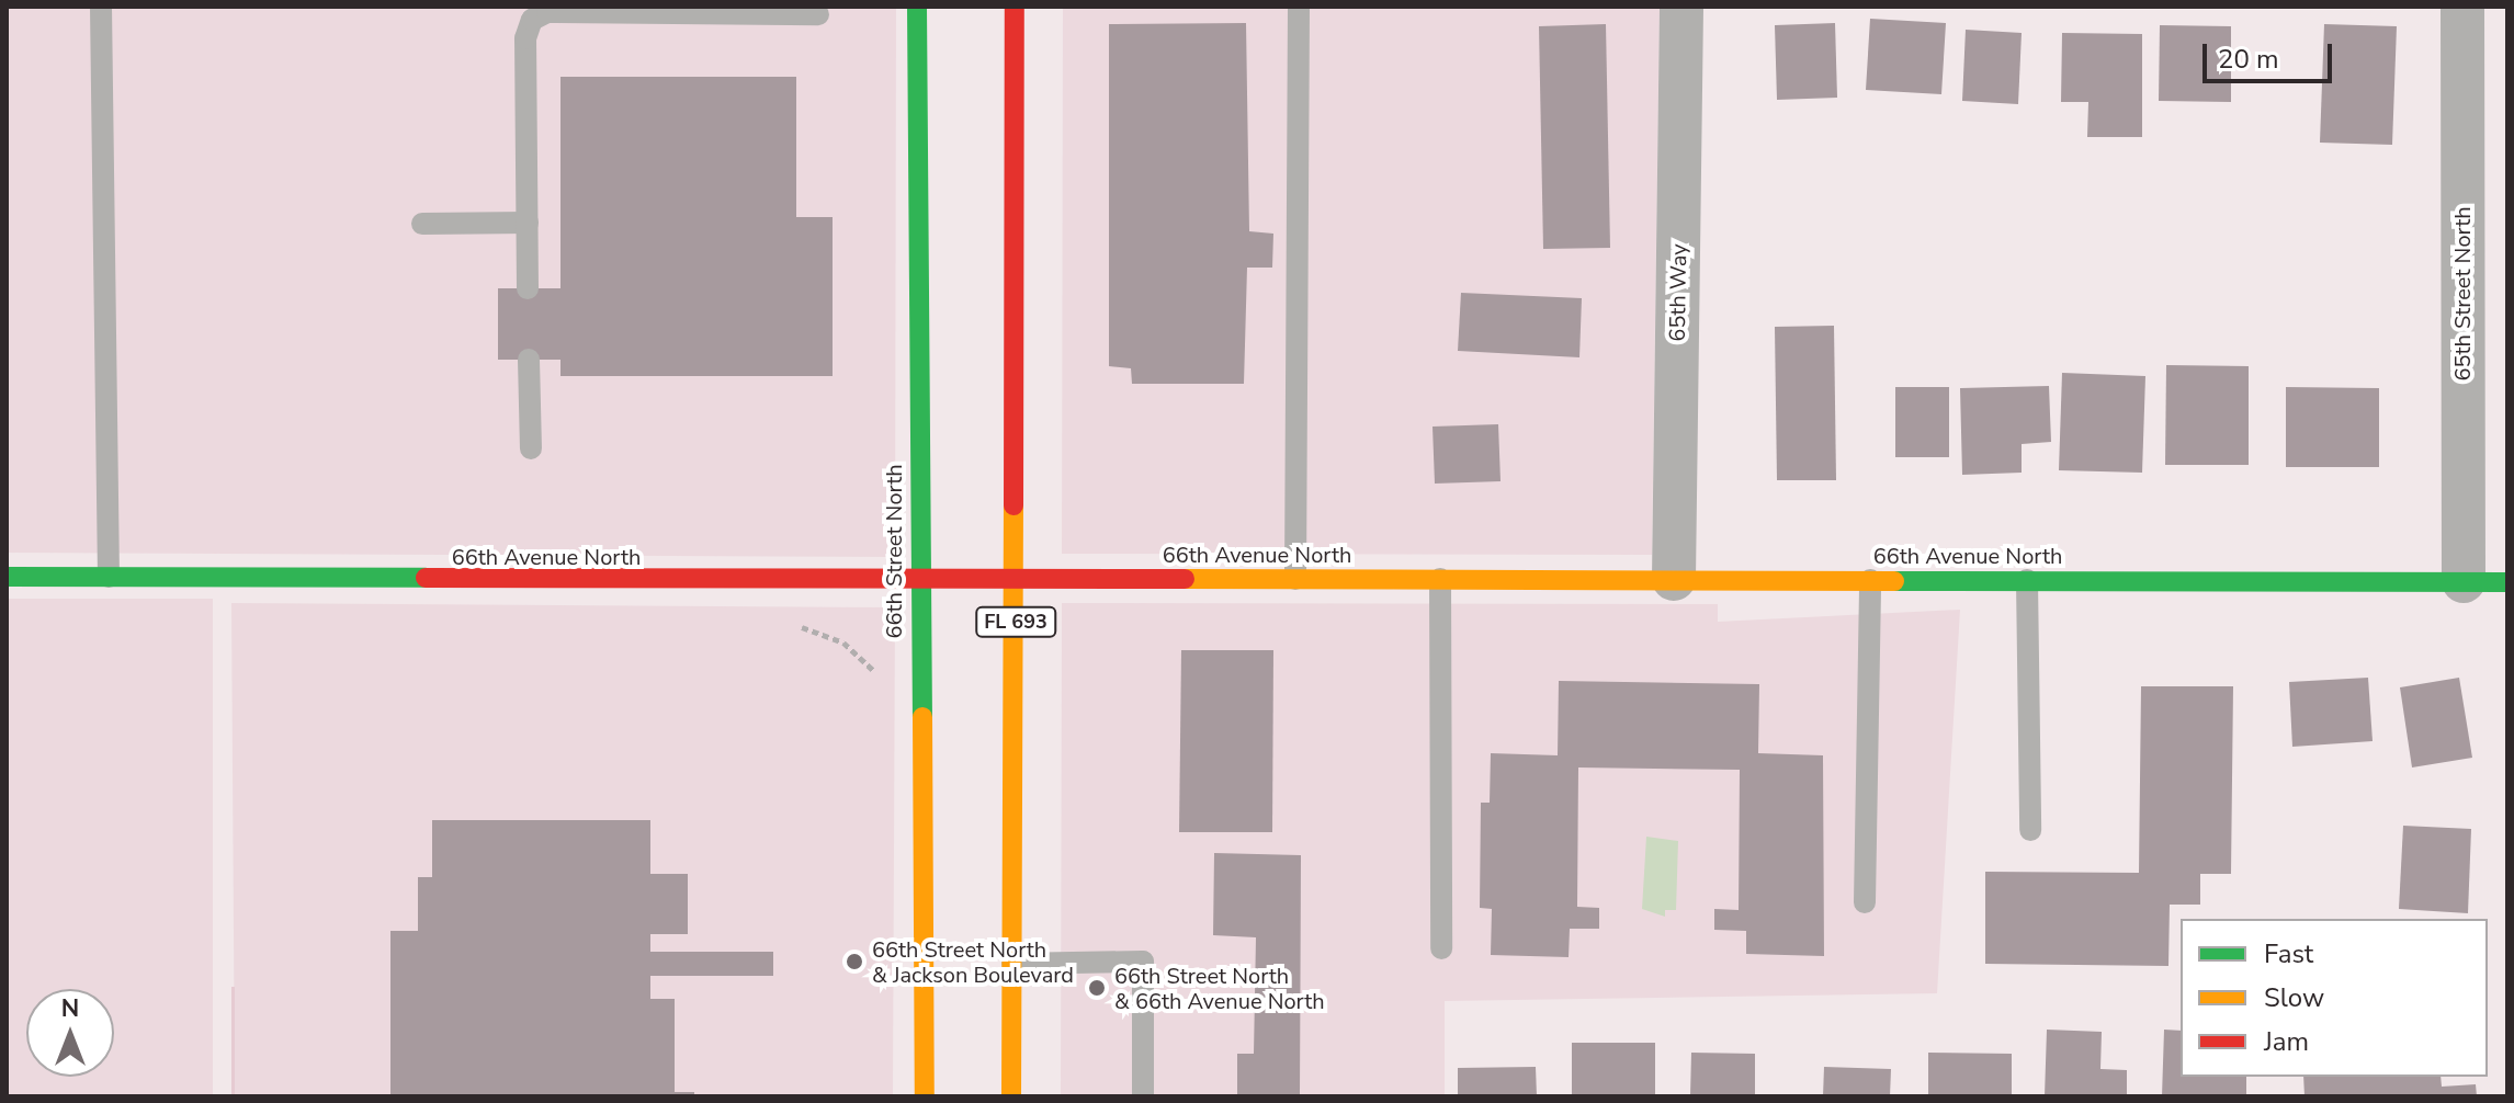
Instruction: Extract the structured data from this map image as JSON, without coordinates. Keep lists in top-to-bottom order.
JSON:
{
  "streets": {
    "street": [
      "65th Way",
      "65th Street North",
      "66th Street North",
      "66th Avenue North",
      "FL 693"
    ]
  },
  "crossings": [
    ["65th Way", "66th Avenue North"],
    ["65th Street North", "66th Avenue North"],
    ["66th Street North", "66th Avenue North"],
    ["66th Avenue North", "FL 693"]
  ],
  "places": ["66th Street North & Jackson Boulevard", "66th Street North & 66th Avenue North"],
  "legend": ["Fast", "Slow", "Jam"],
  "scale_bar": "20 m",
  "north": "top"
}
